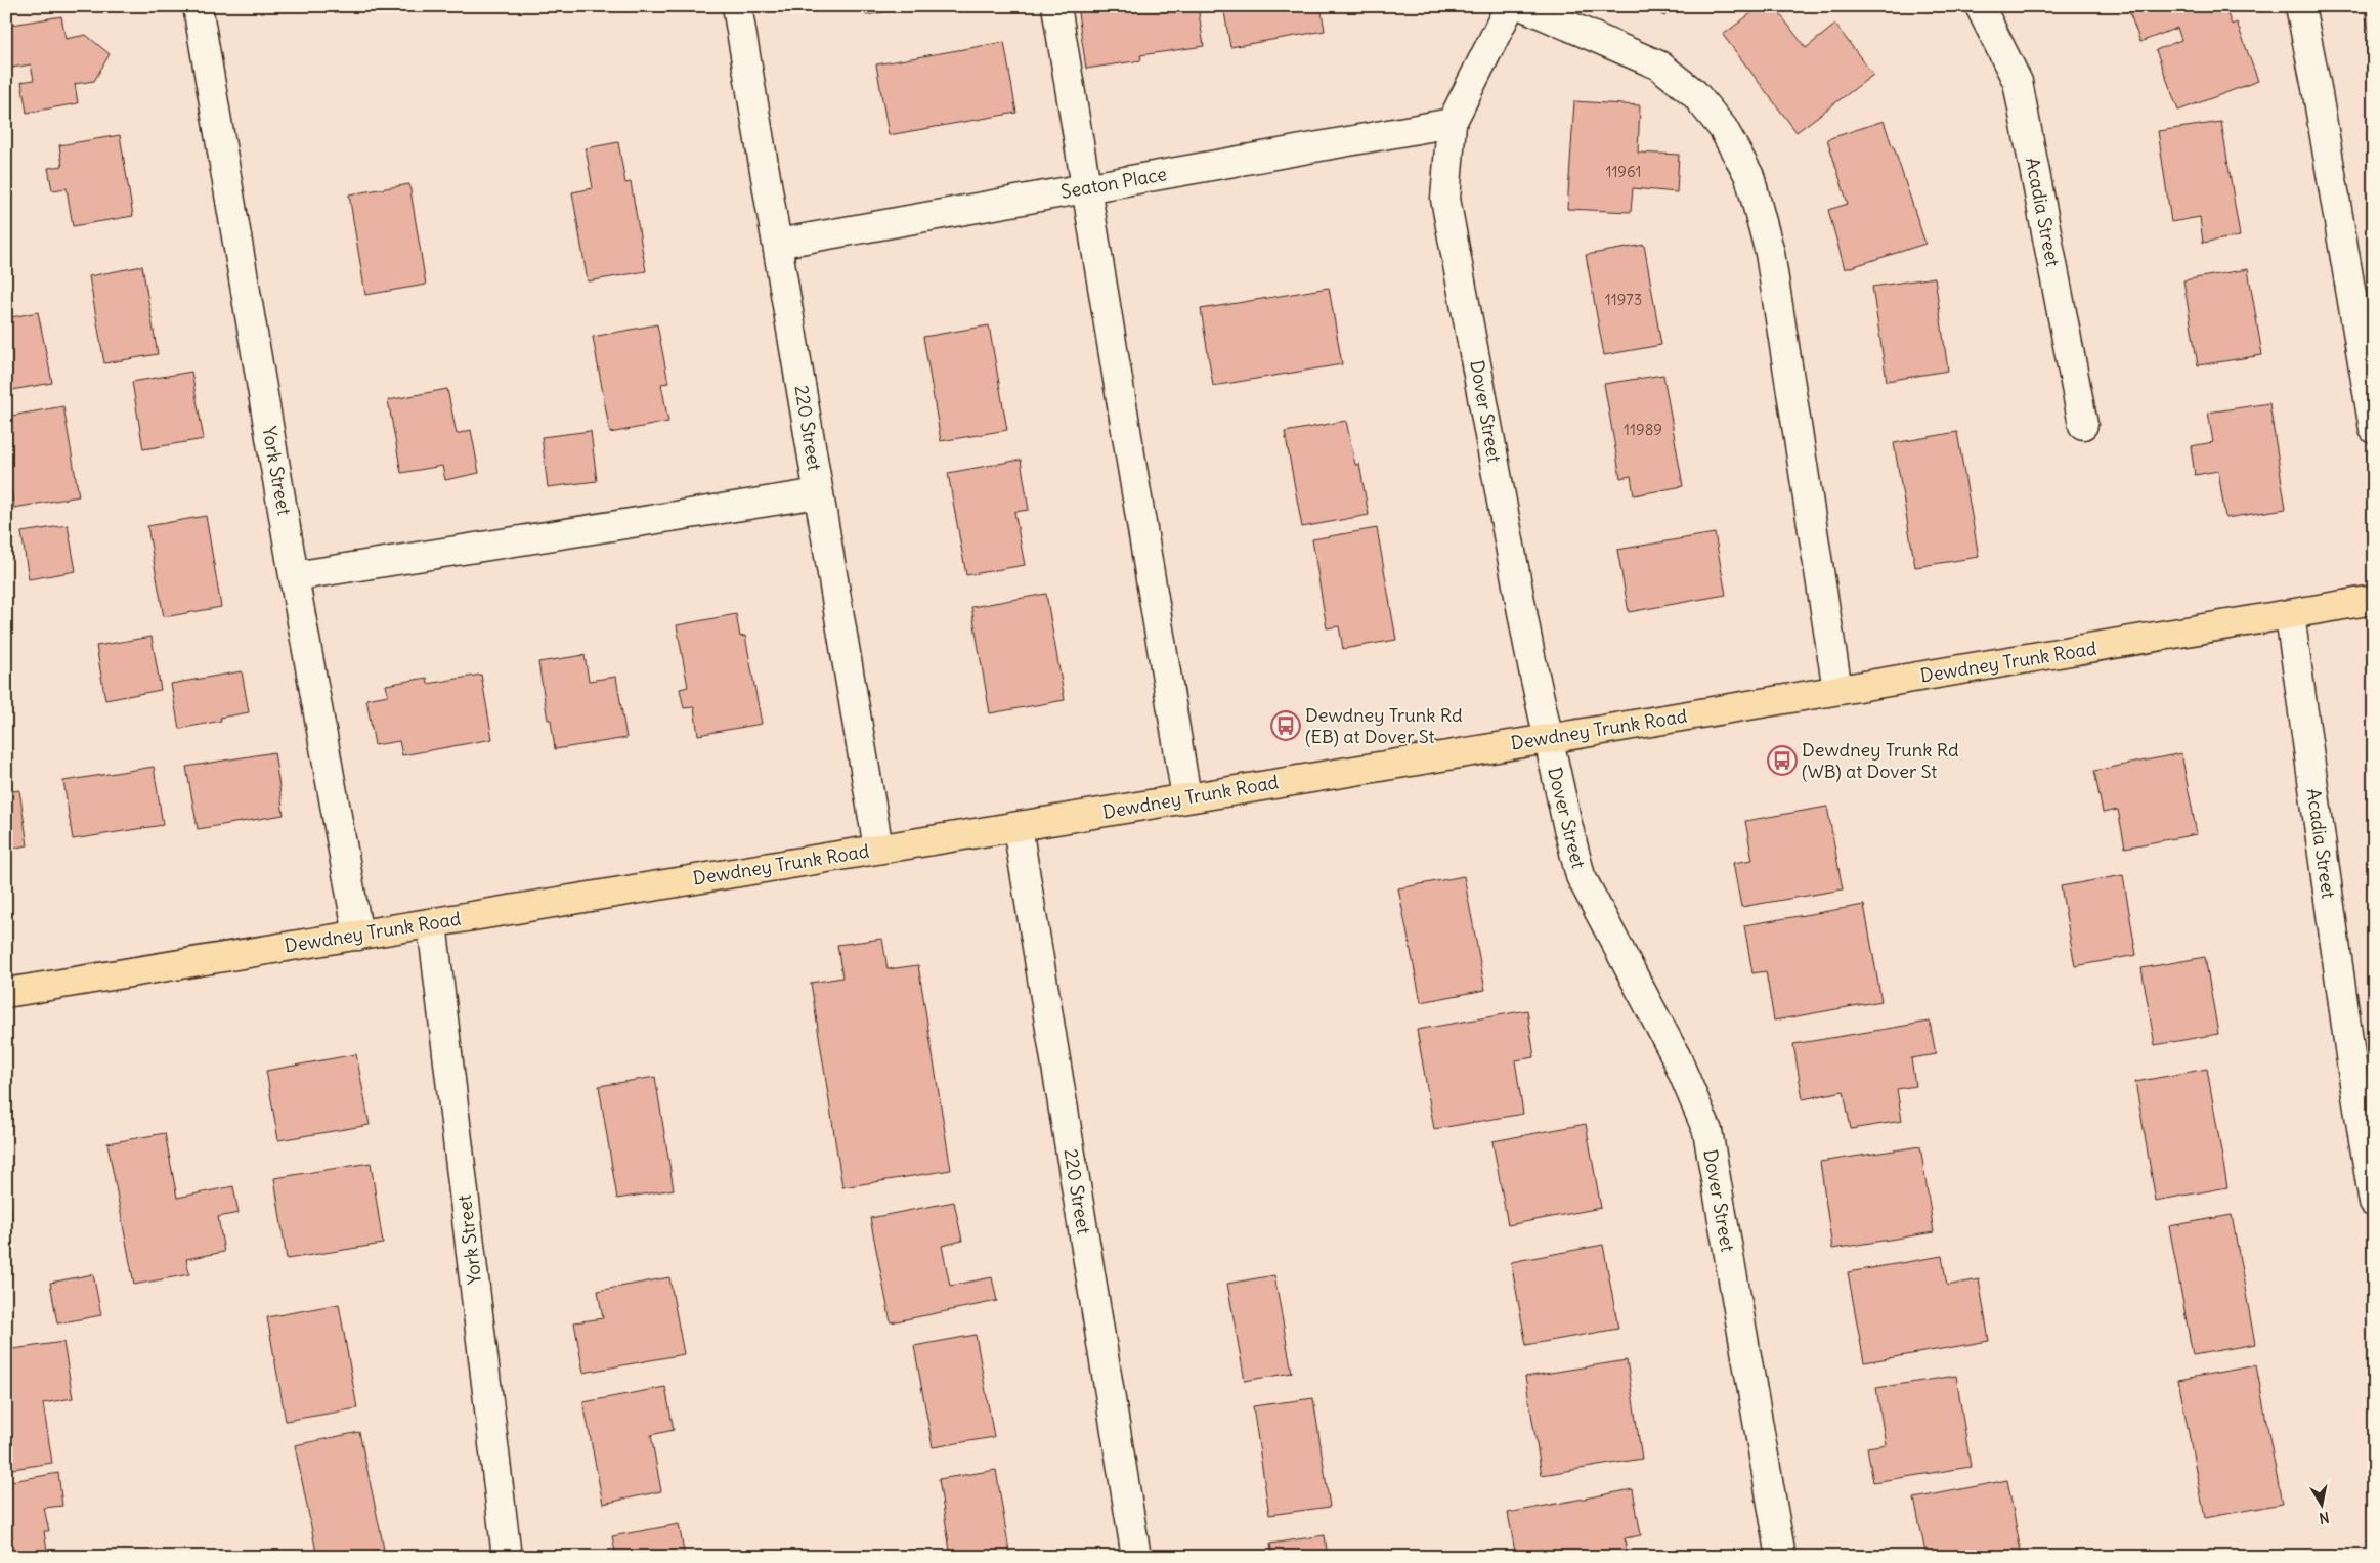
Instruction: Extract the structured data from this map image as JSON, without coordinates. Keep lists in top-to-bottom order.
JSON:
{
  "streets": {
    "main road": ["Dewdney Trunk Road"],
    "street": [
      "Seaton Place",
      "Acadia Street",
      "Dover Street",
      "220 Street",
      "York Street"
    ]
  },
  "crossings": [
    ["Seaton Place", "Dover Street"],
    ["Seaton Place", "220 Street"],
    ["Acadia Street", "Dewdney Trunk Road"],
    ["Dover Street", "Dewdney Trunk Road"],
    ["220 Street", "Dewdney Trunk Road"],
    ["York Street", "Dewdney Trunk Road"]
  ],
  "places": {
    "bus stop": ["Dewdney Trunk Rd (EB) at Dover St", "Dewdney Trunk Rd (WB) at Dover St"]
  },
  "house_numbers": ["11961", "11973", "11989"],
  "north": "bottom"
}
